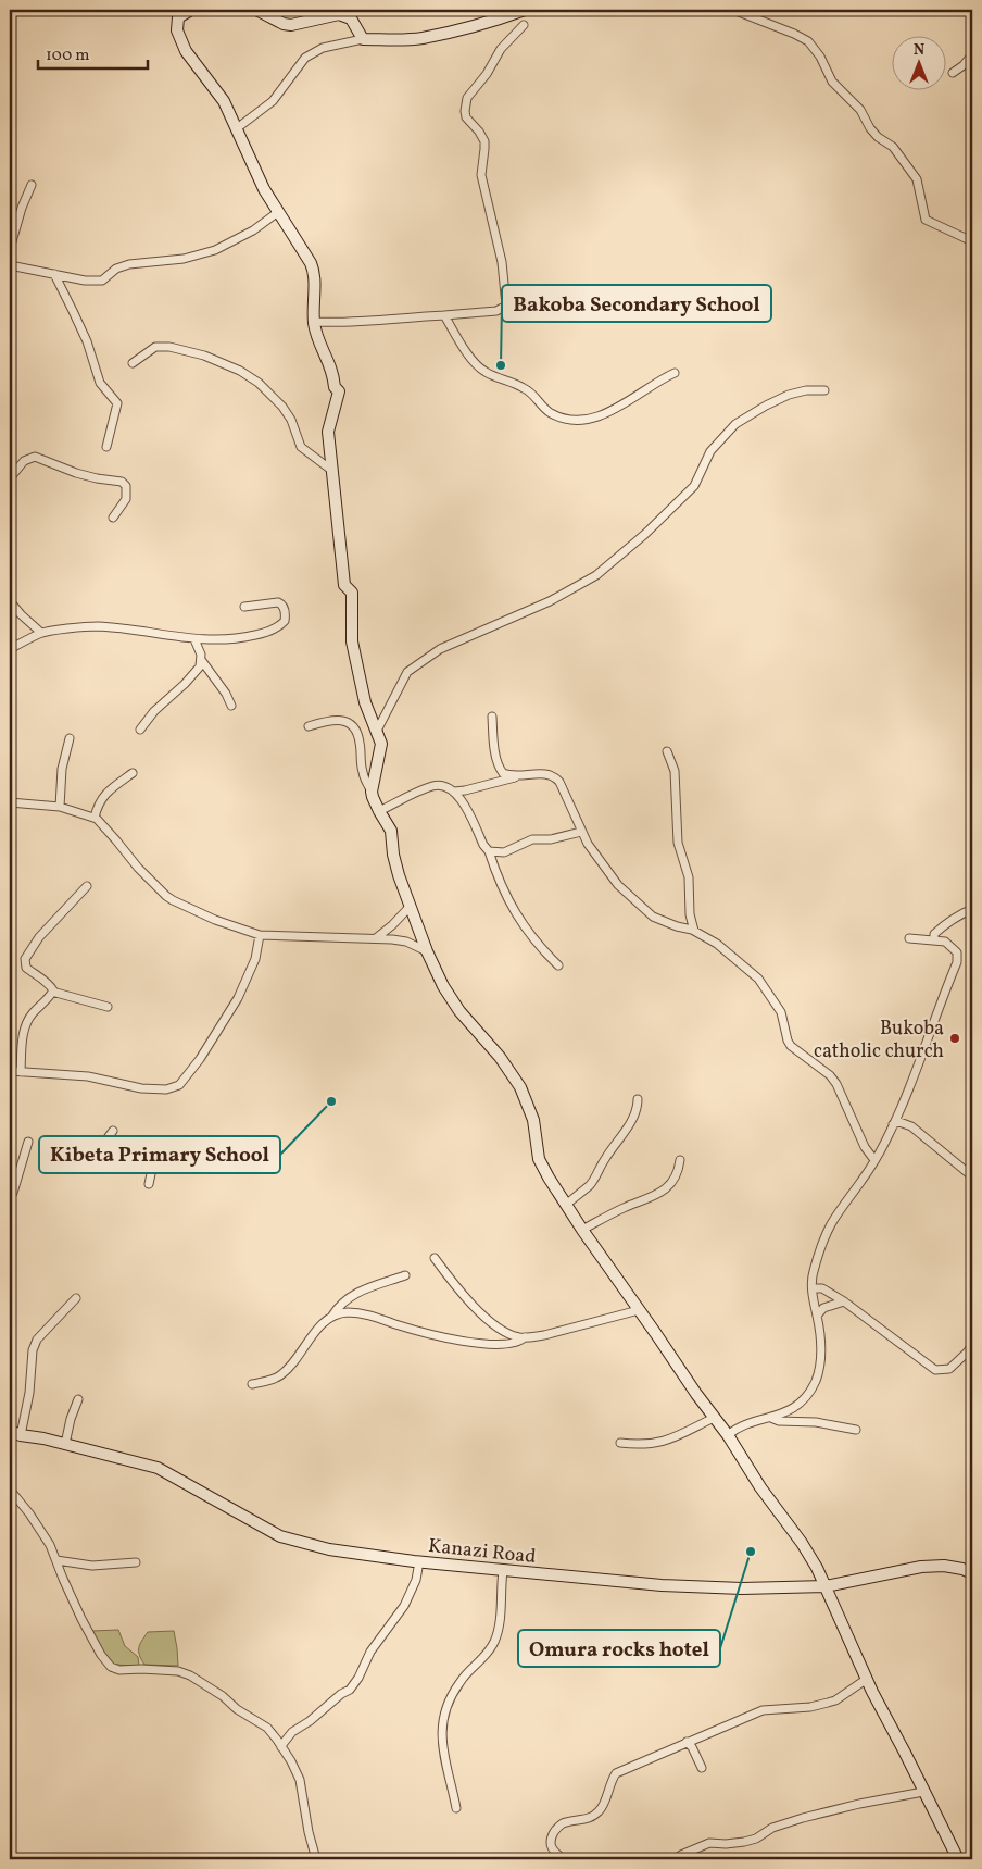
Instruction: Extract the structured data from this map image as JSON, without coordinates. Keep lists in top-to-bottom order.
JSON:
{
  "streets": {
    "street": ["Kanazi Road"]
  },
  "places": [
    "Bakoba Secondary School",
    "Bukoba catholic church",
    "Kibeta Primary School",
    "Omura rocks hotel"
  ],
  "scale_bar": "100 m",
  "north": "top"
}
